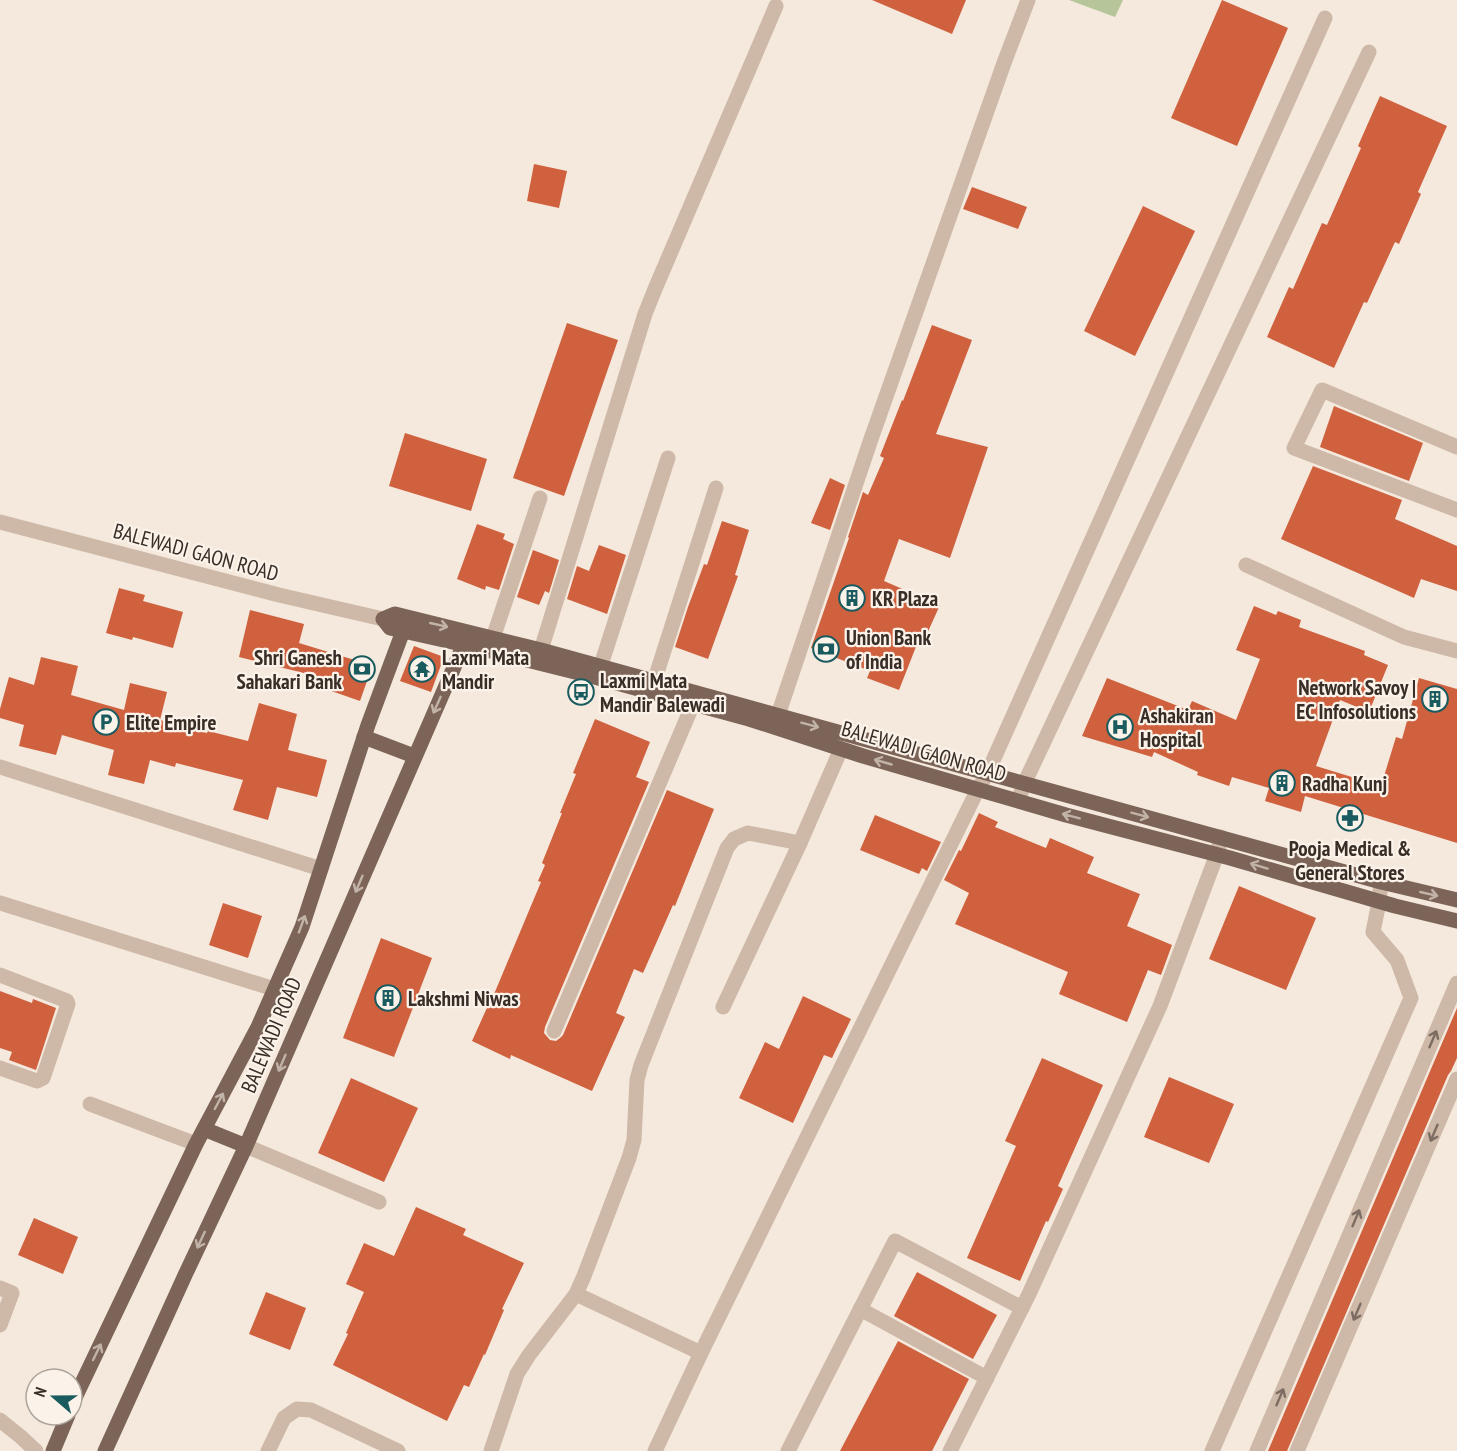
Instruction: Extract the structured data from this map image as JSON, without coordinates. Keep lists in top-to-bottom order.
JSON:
{
  "streets": {
    "main road": ["BALEWADI GAON ROAD", "BALEWADI ROAD"]
  },
  "crossings": [
    ["BALEWADI GAON ROAD", "BALEWADI ROAD"]
  ],
  "places": {
    "building": [
      "KR Plaza",
      "Network Savoy | EC Infosolutions",
      "Radha Kunj",
      "Lakshmi Niwas"
    ],
    "bank": ["Union Bank of India", "Shri Ganesh Sahakari Bank"],
    "temple": ["Laxmi Mata Mandir"],
    "bus stop": ["Laxmi Mata Mandir Balewadi"],
    "parking": ["Elite Empire"],
    "hospital": ["Ashakiran Hospital"],
    "pharmacy": ["Pooja Medical & General Stores"]
  },
  "north": "left"
}
